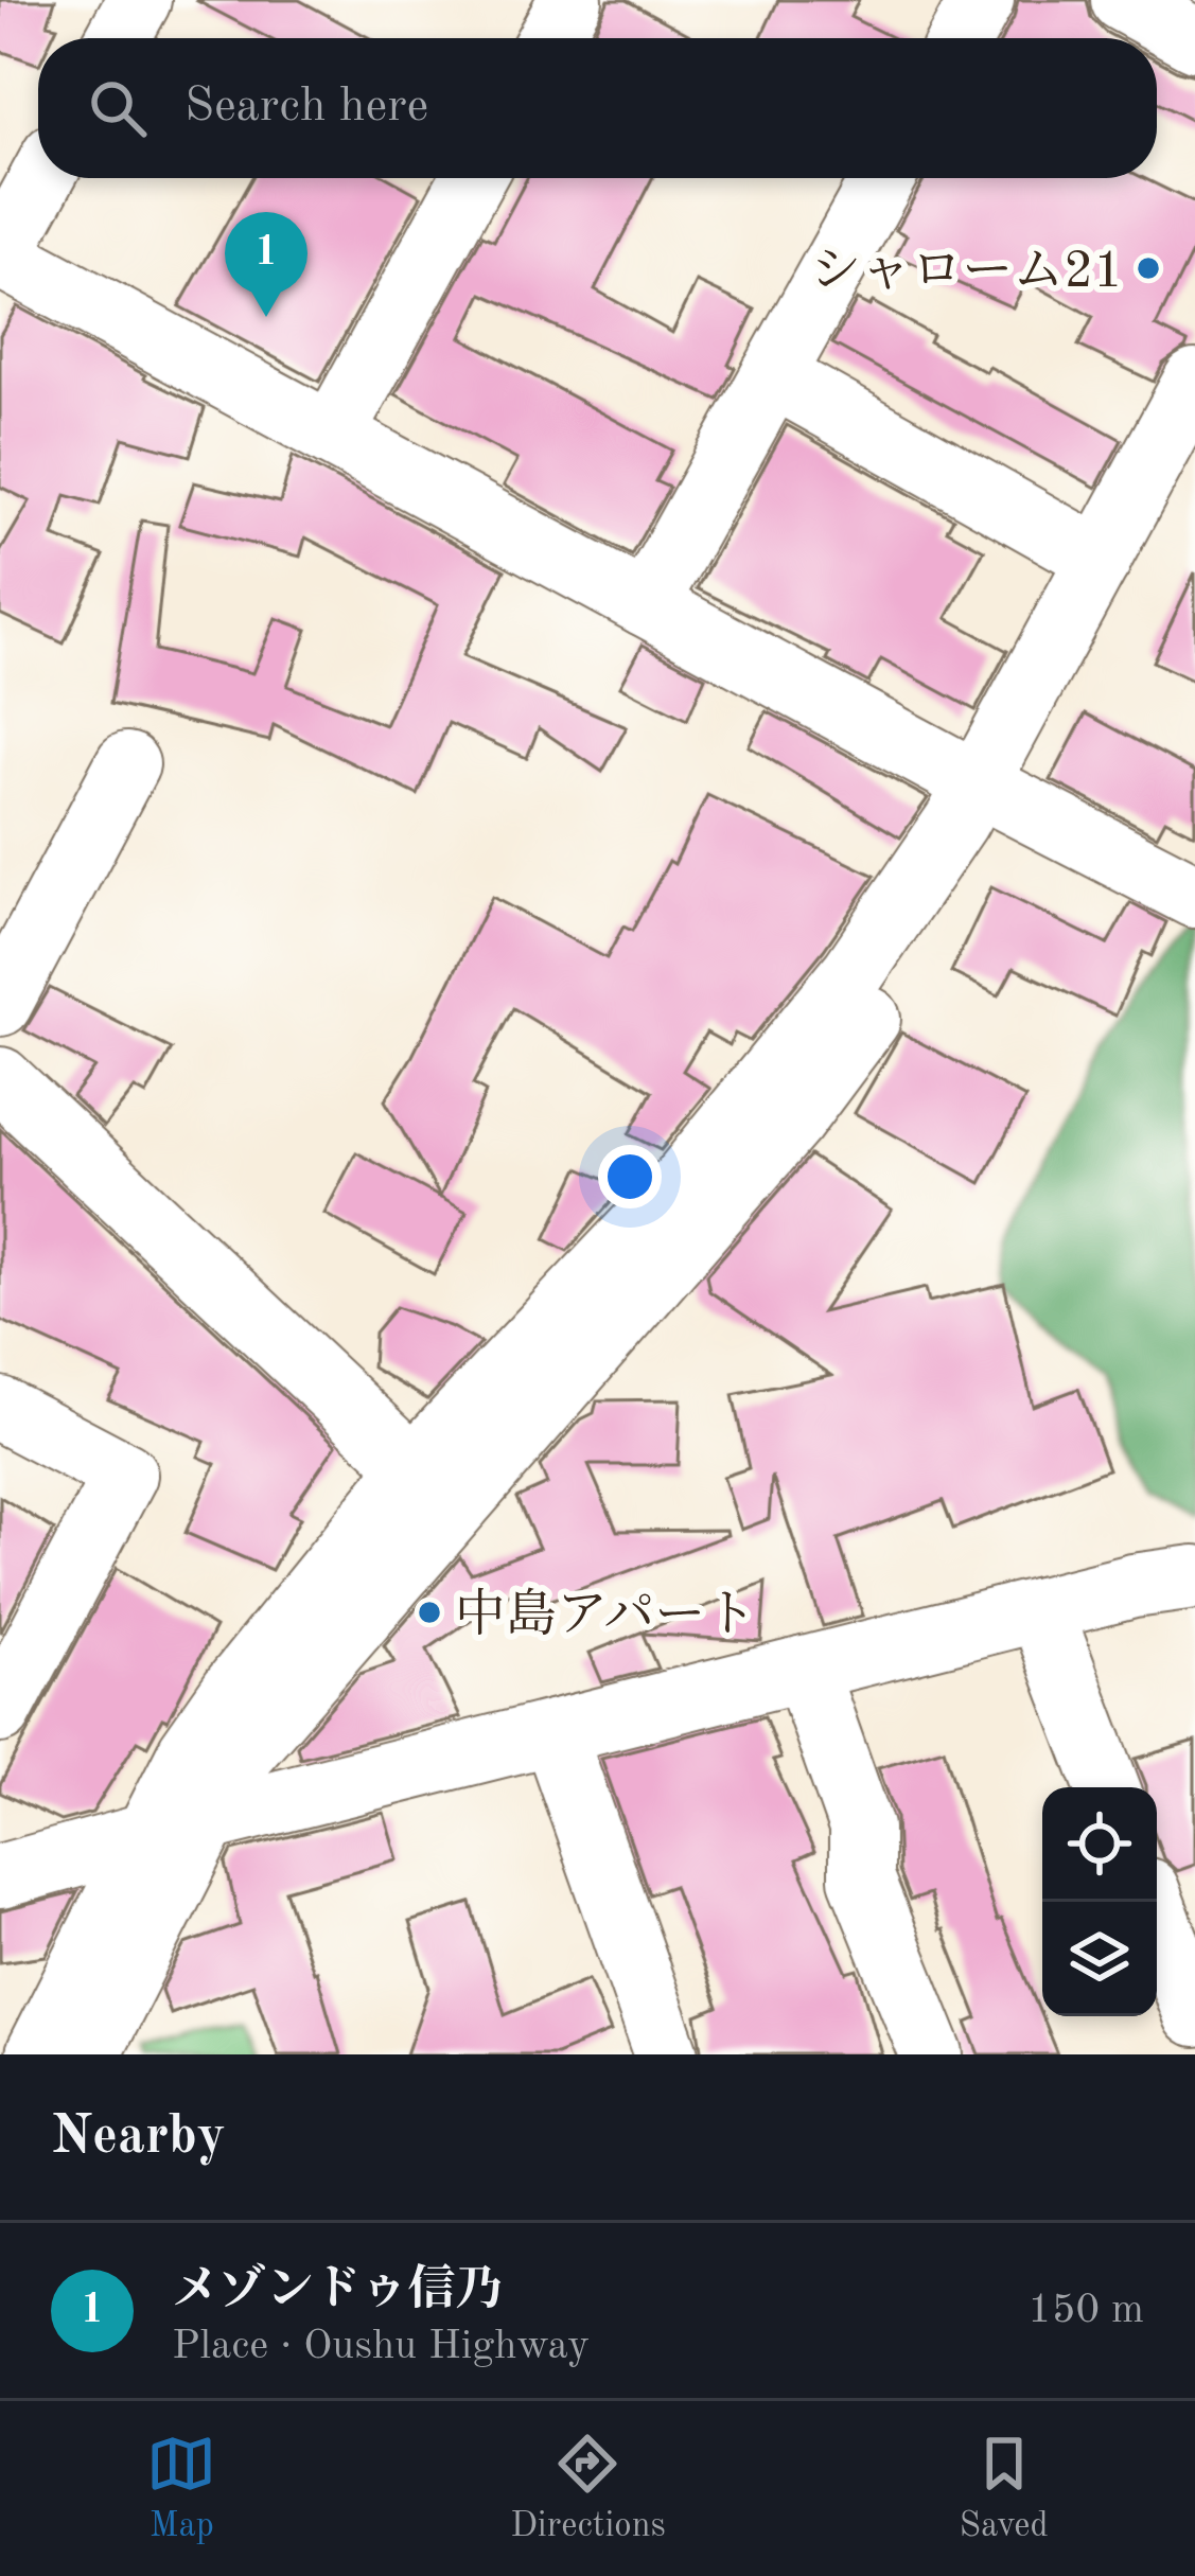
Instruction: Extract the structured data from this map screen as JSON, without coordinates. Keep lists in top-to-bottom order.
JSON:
{
  "places": ["シャローム21", "中島アパート"],
  "page": {
    "search": "Search here",
    "pins": "1",
    "heading": "Nearby",
    "list": [
      {
        "mark": "1",
        "name": "メゾンドゥ信乃",
        "note": "Place · Oushu Highway",
        "value": "150 m"
      }
    ],
    "nav": ["Map", "Directions", "Saved"]
  }
}
